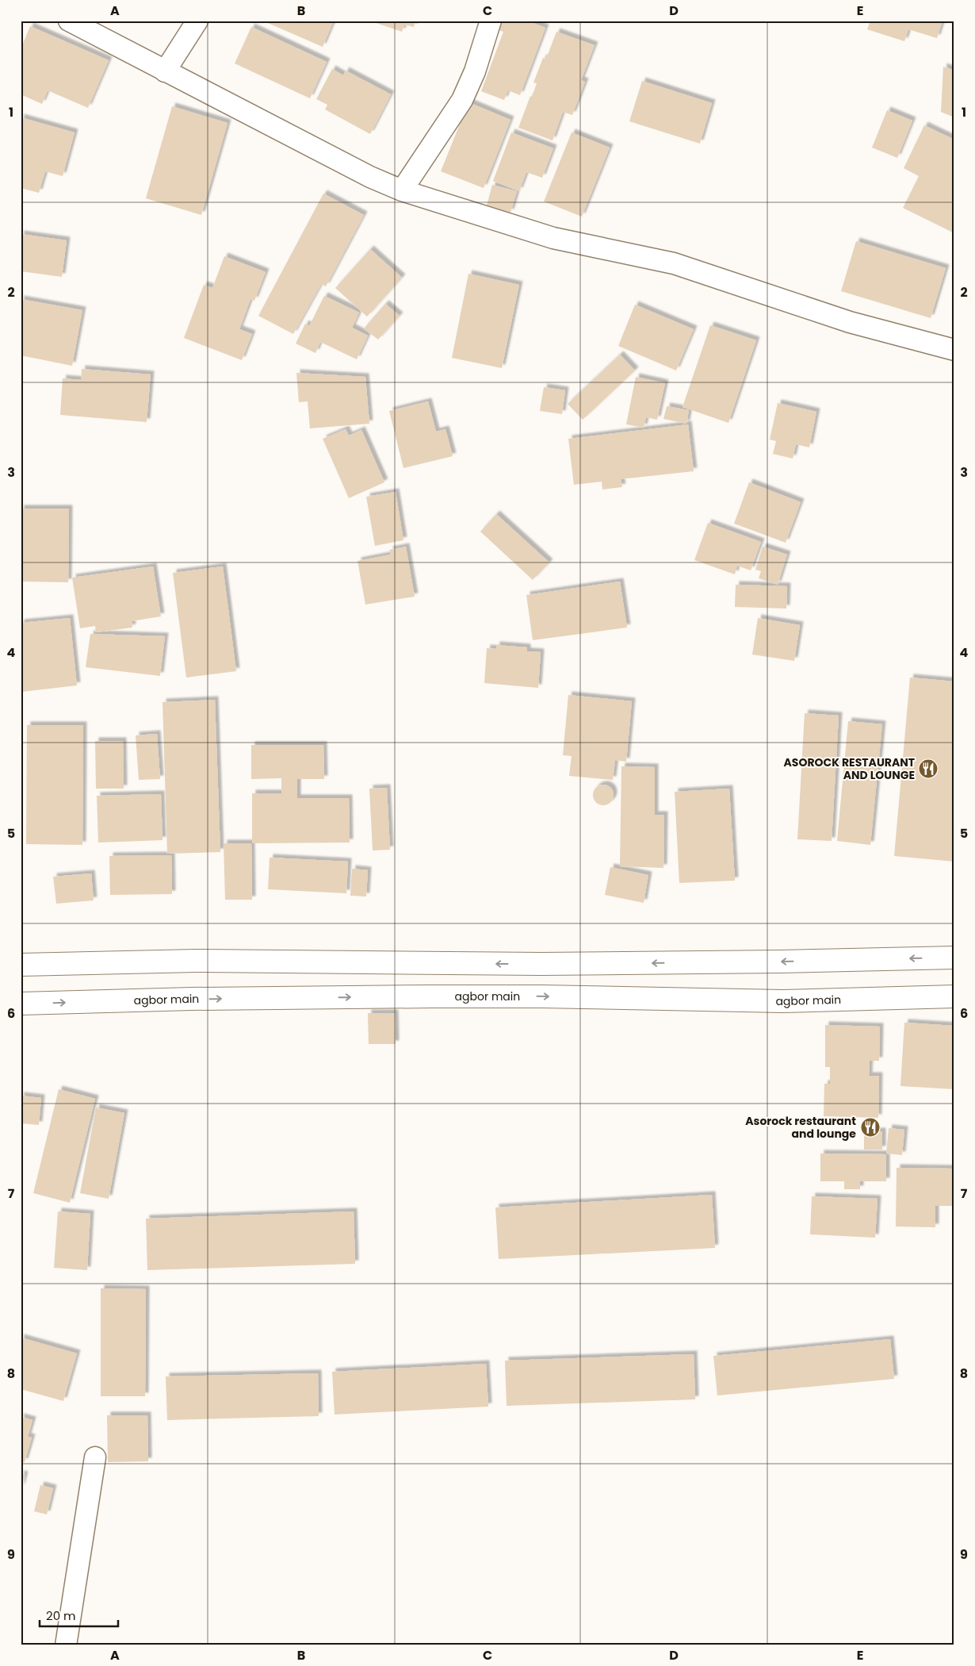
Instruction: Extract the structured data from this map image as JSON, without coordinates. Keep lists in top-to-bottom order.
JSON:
{
  "streets": {
    "main road": ["agbor main"]
  },
  "places": {
    "restaurant": ["ASOROCK RESTAURANT AND LOUNGE", "Asorock restaurant and lounge"]
  },
  "scale_bar": "20 m",
  "grid": {
    "columns": [
      "A",
      "B",
      "C",
      "D",
      "E"
    ],
    "rows": [
      "1",
      "2",
      "3",
      "4",
      "5",
      "6",
      "7",
      "8",
      "9"
    ]
  }
}
